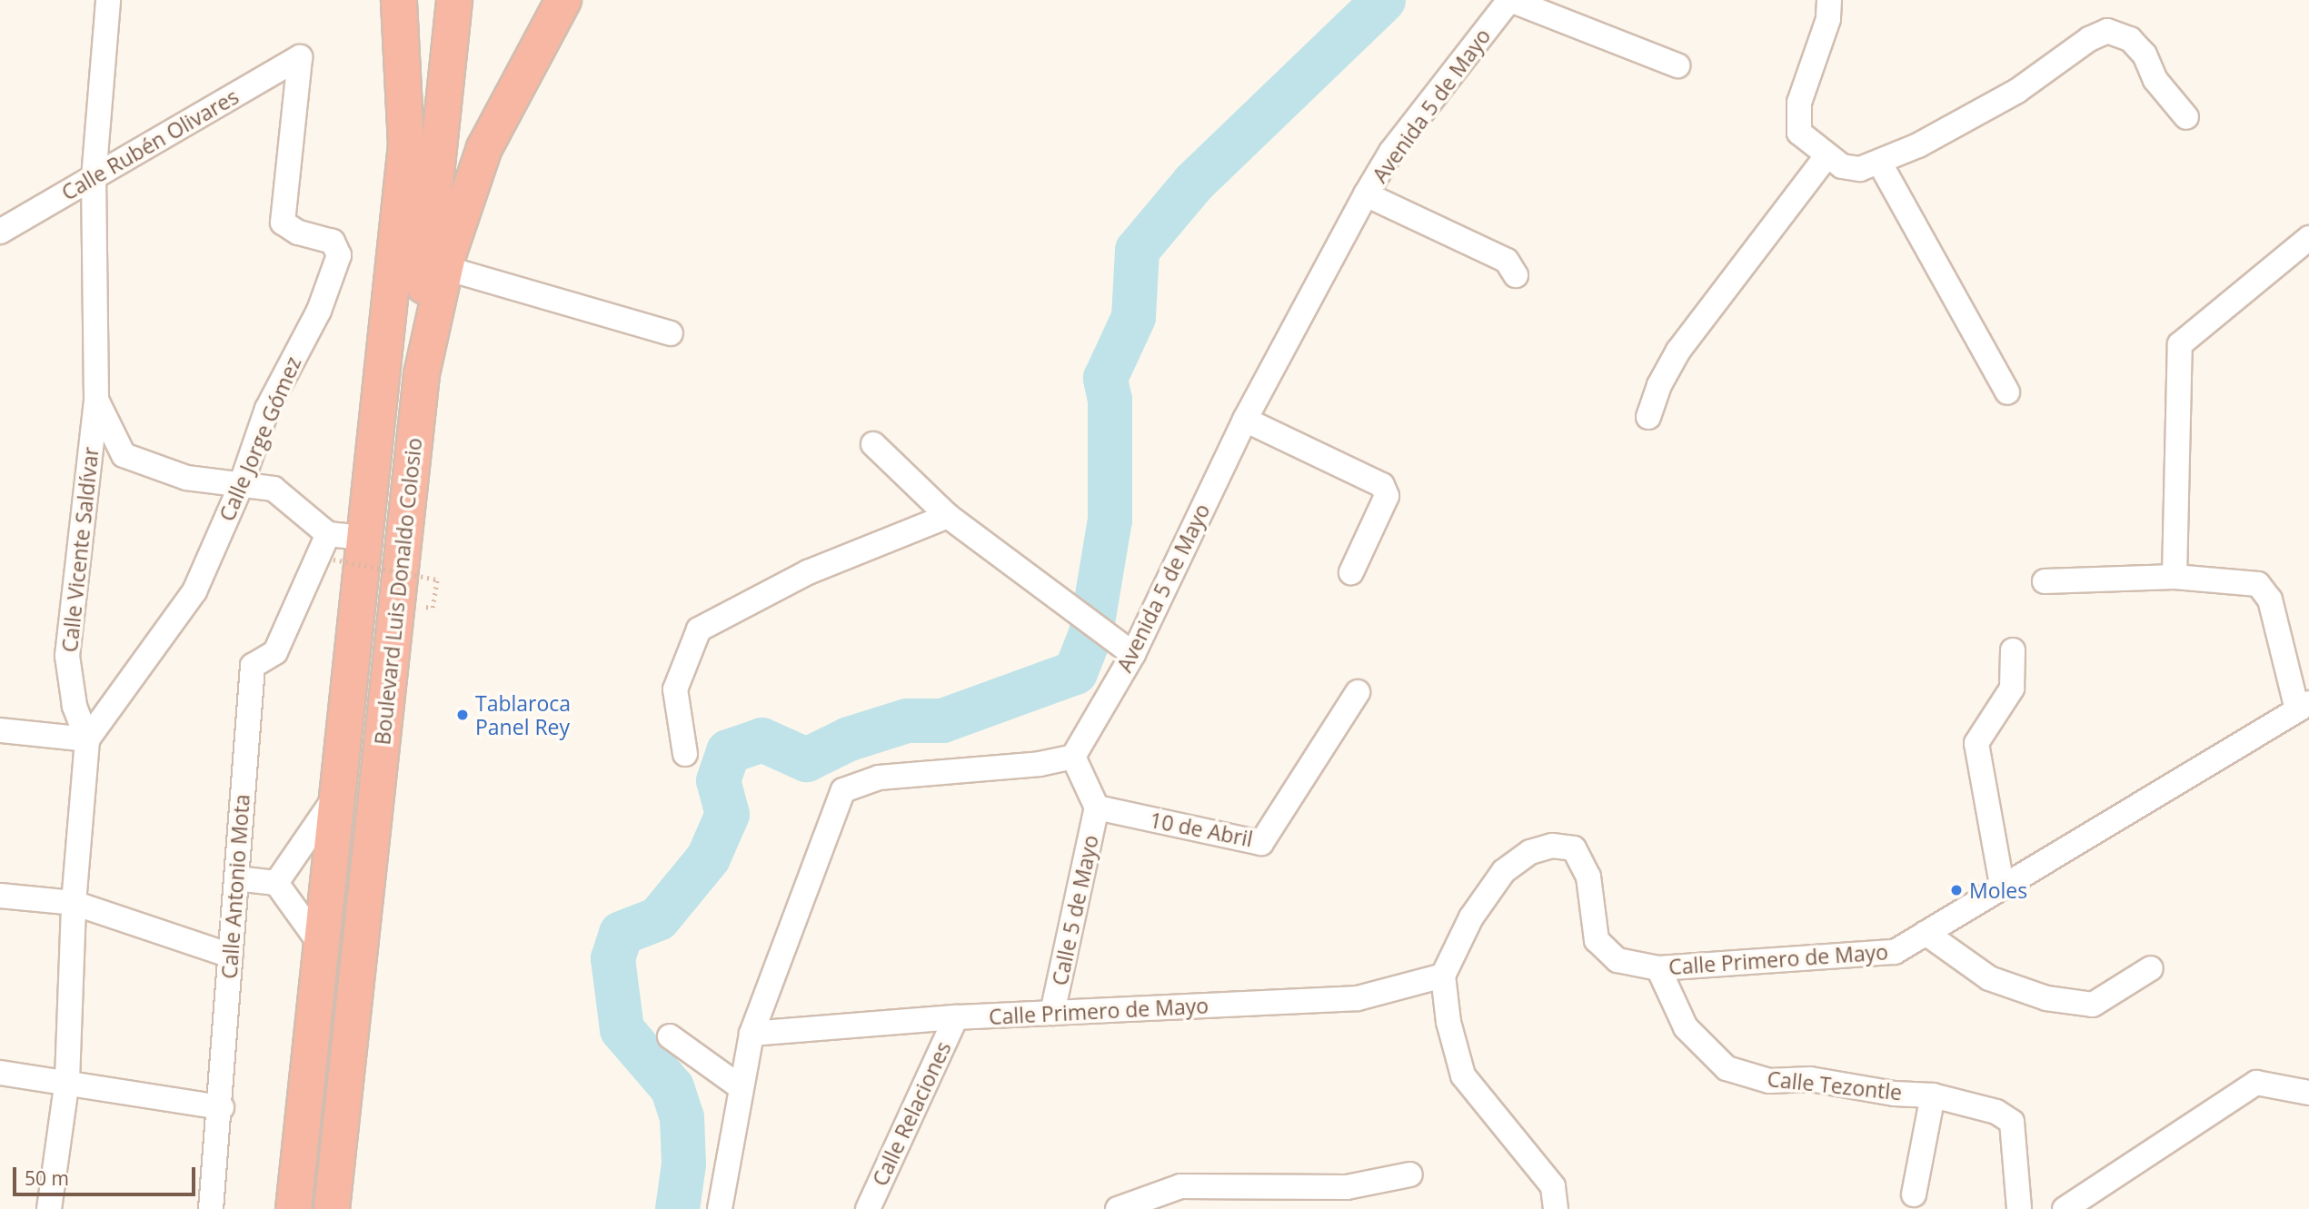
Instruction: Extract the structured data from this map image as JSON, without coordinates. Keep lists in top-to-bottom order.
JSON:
{
  "streets": {
    "highway": ["Boulevard Luis Donaldo Colosio"],
    "street": [
      "Avenida 5 de Mayo",
      "Calle Rubén Olivares",
      "Calle Jorge Gómez",
      "Calle Vicente Saldívar",
      "10 de Abril",
      "Calle Antonio Mota",
      "Calle 5 de Mayo",
      "Calle Primero de Mayo",
      "Calle Tezontle",
      "Calle Relaciones"
    ]
  },
  "crossings": [
    ["Calle Rubén Olivares", "Calle Jorge Gómez"],
    ["Calle Rubén Olivares", "Calle Vicente Saldívar"],
    ["Calle Jorge Gómez", "Calle Vicente Saldívar"],
    ["10 de Abril", "Calle 5 de Mayo"],
    ["Calle 5 de Mayo", "Calle Primero de Mayo"],
    ["Calle Primero de Mayo", "Calle Tezontle"],
    ["Calle Primero de Mayo", "Calle Relaciones"]
  ],
  "places": ["Tablaroca Panel Rey", "Moles"],
  "scale_bar": "50 m"
}
